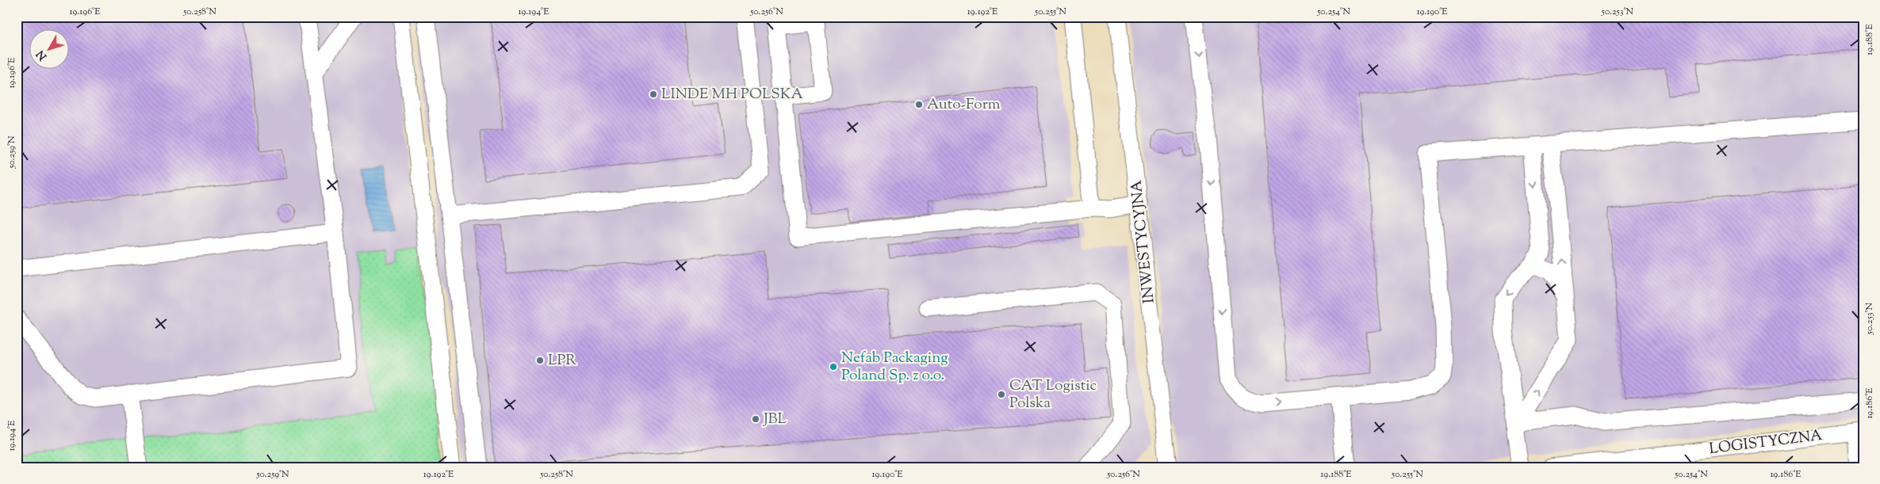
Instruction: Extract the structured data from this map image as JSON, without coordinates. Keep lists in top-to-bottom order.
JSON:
{
  "streets": {
    "street": ["INWESTYCYJNA", "LOGISTYCZNA"]
  },
  "places": [
    "LINDE MH POLSKA",
    "Auto-Form",
    "LPR",
    "Nefab Packaging Poland Sp. z o.o.",
    "CAT Logistic Polska",
    "JBL"
  ],
  "north": "bottom left",
  "coordinates": [
    "19.196°E",
    "50.258°N",
    "19.194°E",
    "50.256°N",
    "19.192°E",
    "50.255°N",
    "50.254°N",
    "19.190°E",
    "50.253°N",
    "19.188°E",
    "50.259°N",
    "19.186°E"
  ]
}
